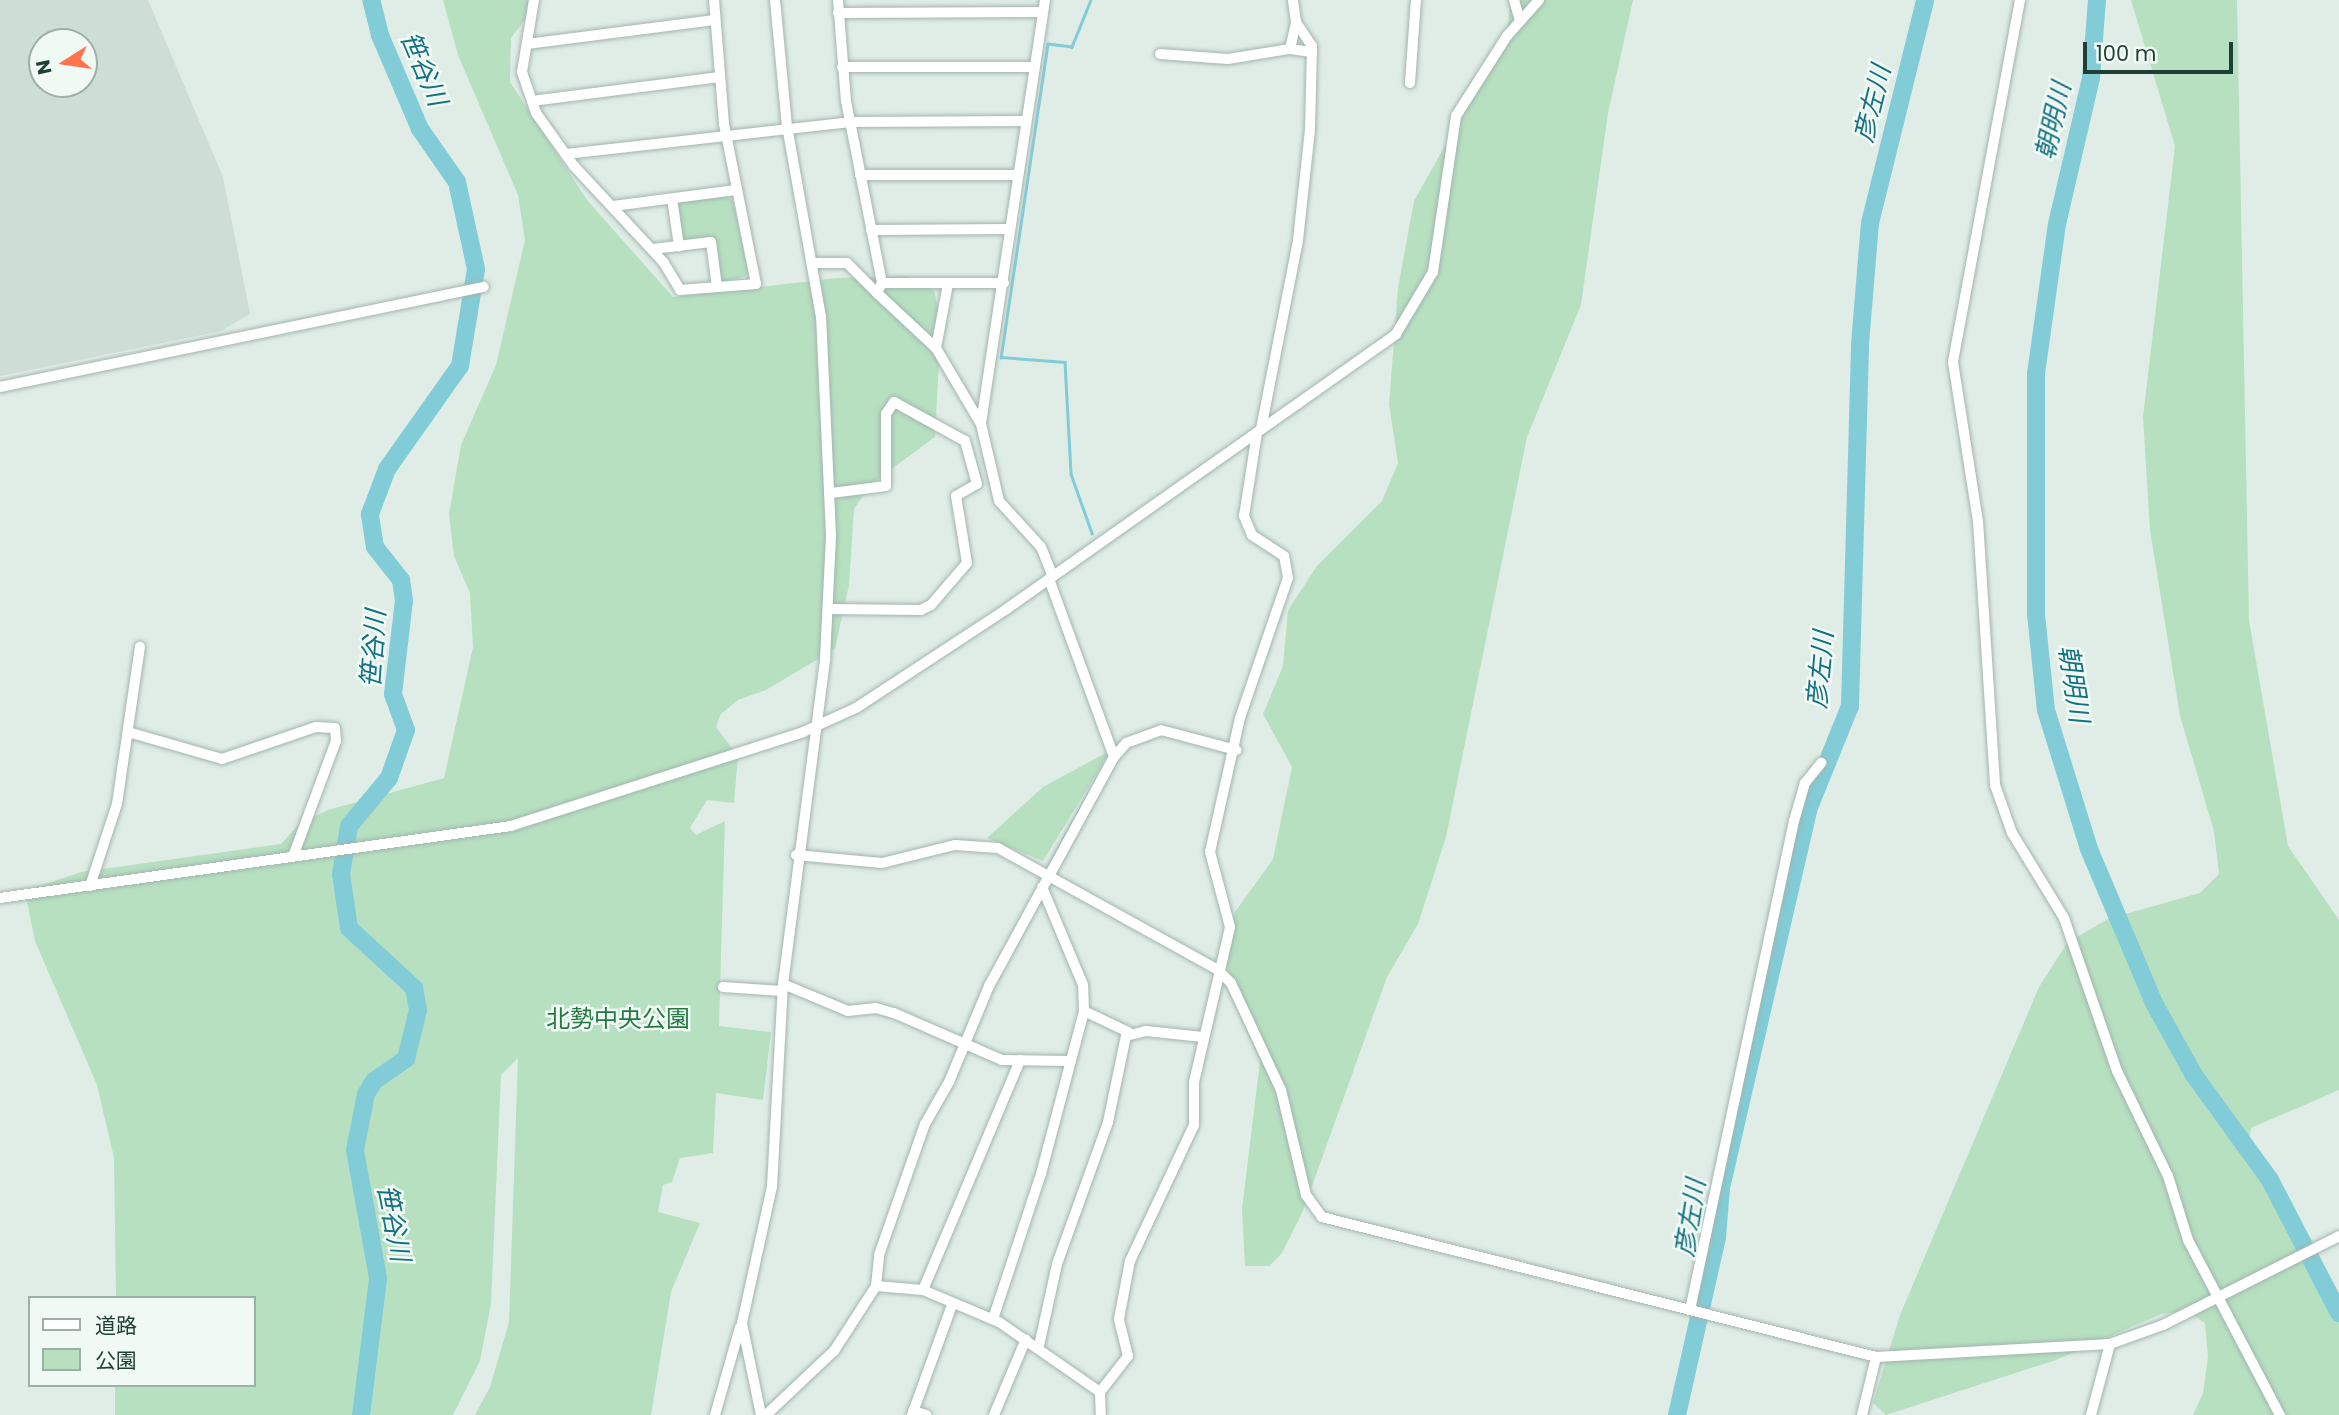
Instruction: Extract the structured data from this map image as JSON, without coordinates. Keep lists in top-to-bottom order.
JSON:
{
  "water": ["笹谷川", "彦左川", "朝明川"],
  "parks": ["北勢中央公園"],
  "legend": ["道路", "公園"],
  "scale_bar": "100 m",
  "north": "left"
}
